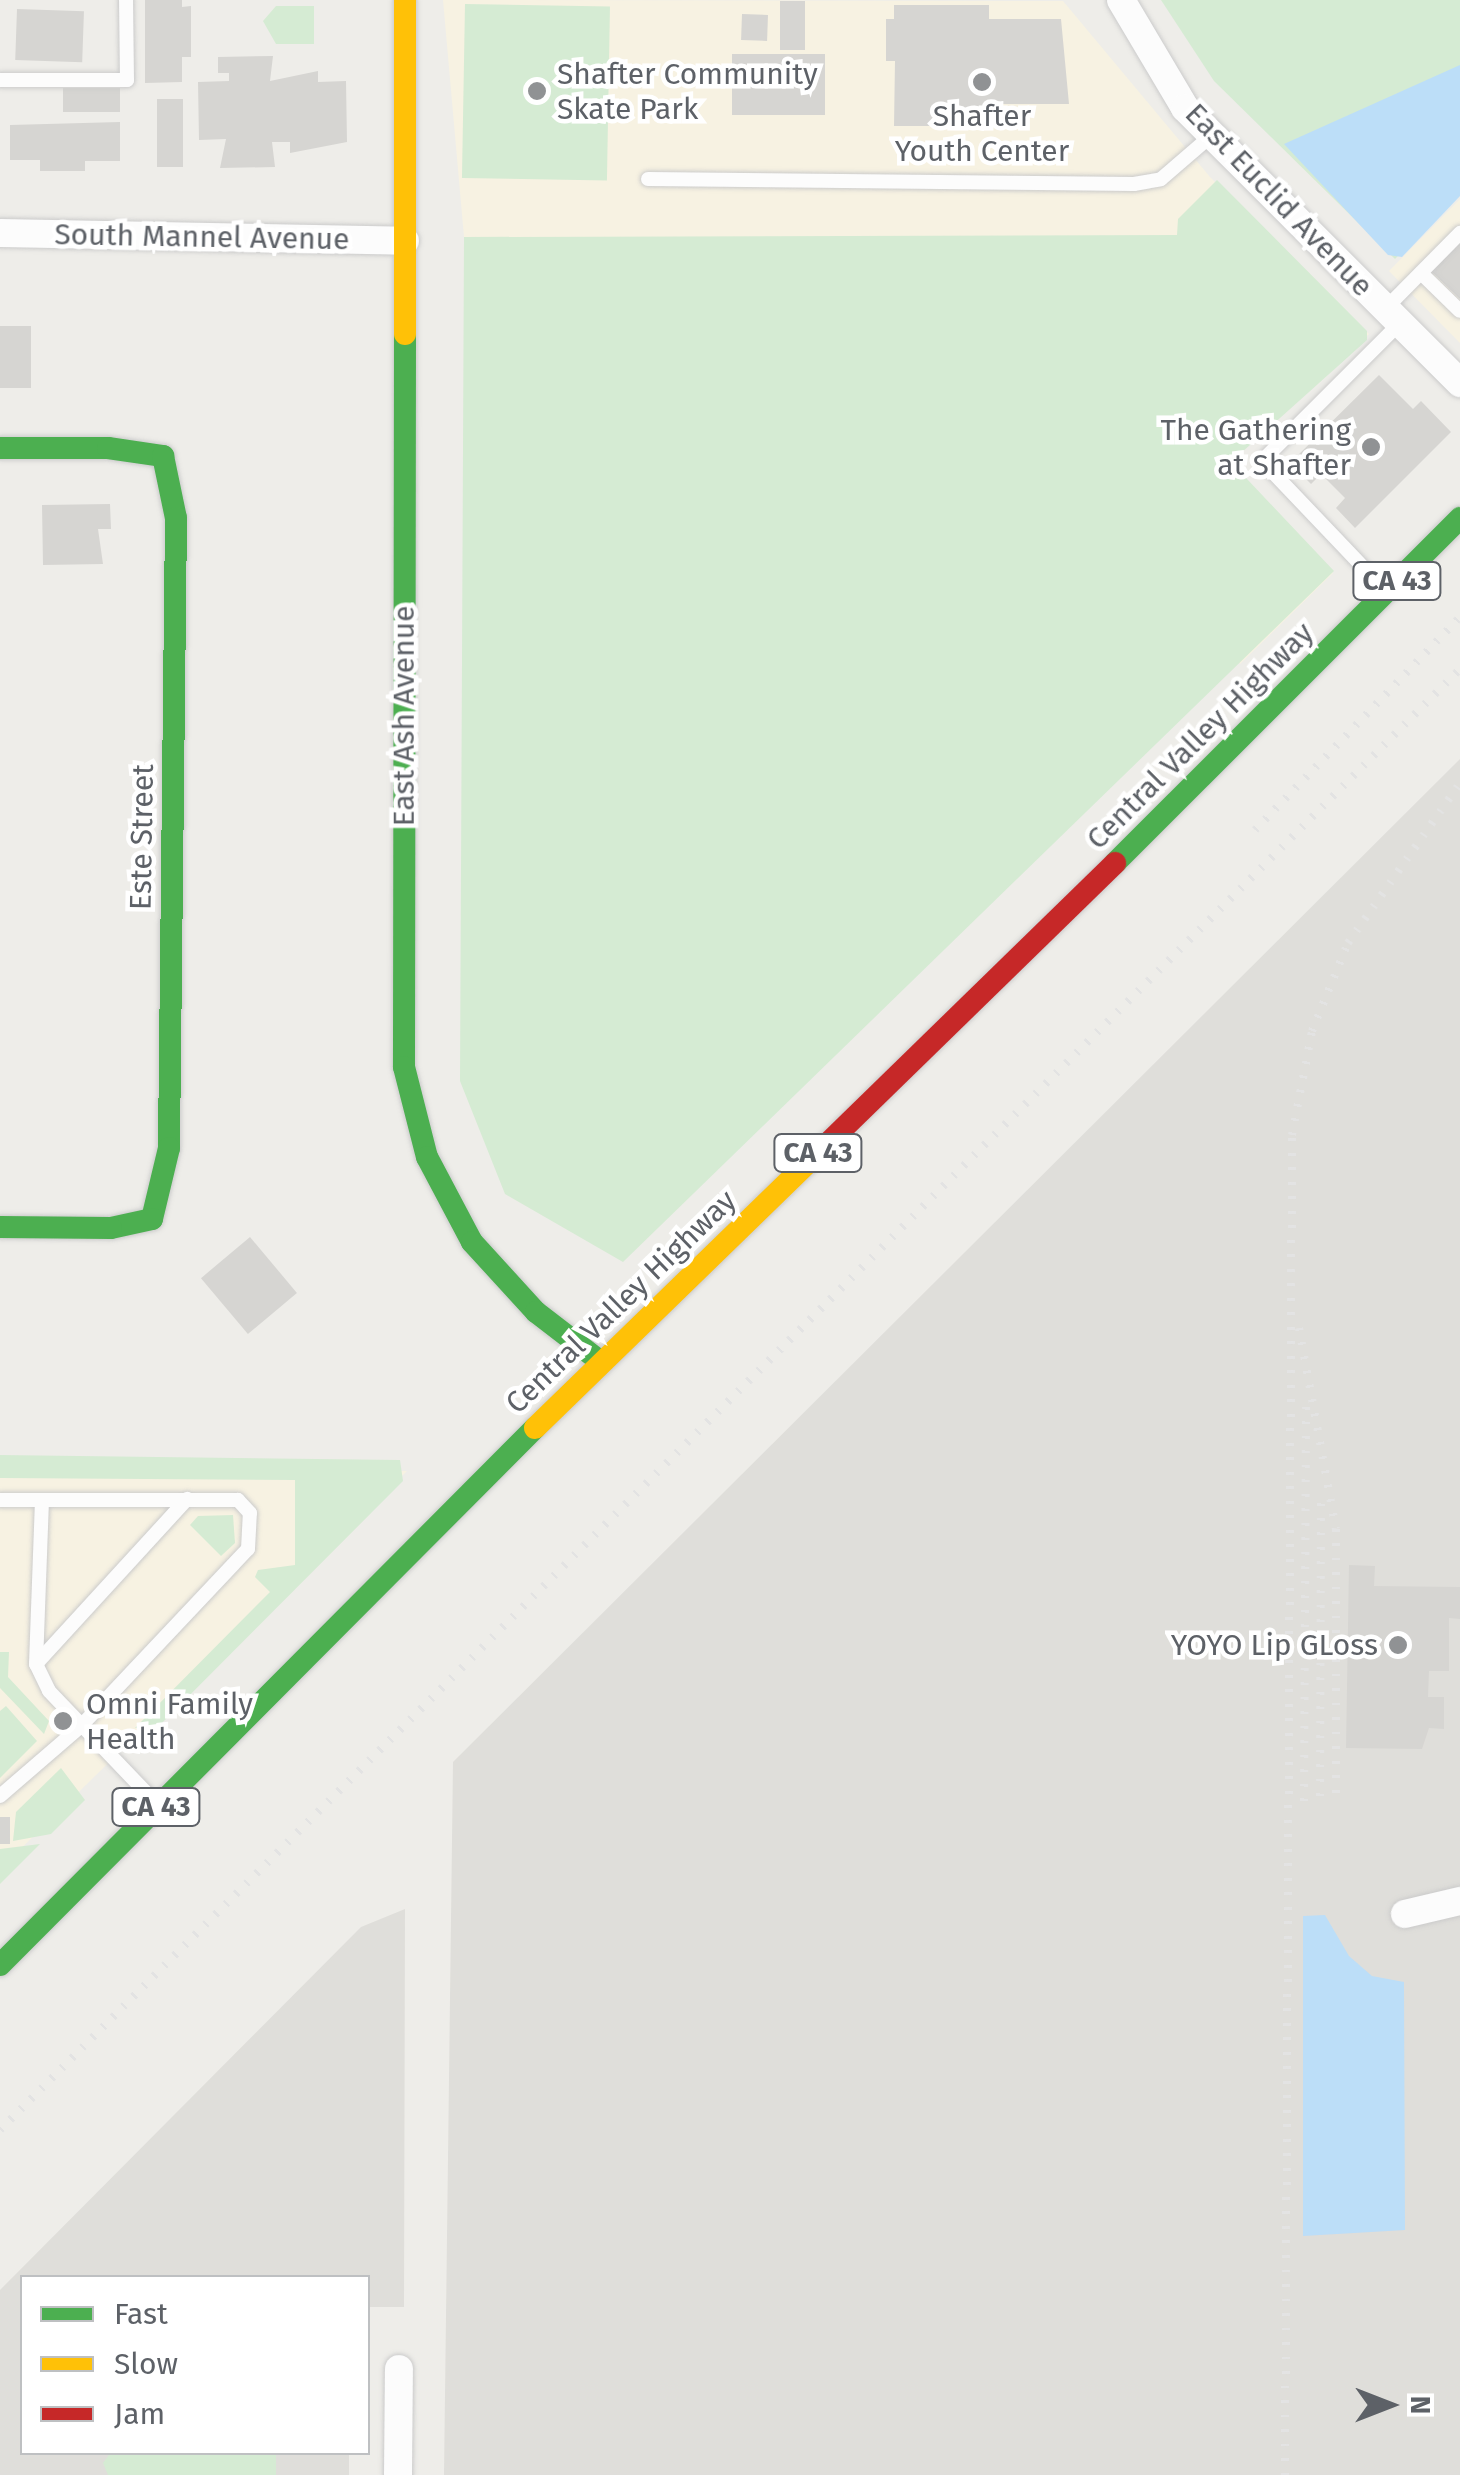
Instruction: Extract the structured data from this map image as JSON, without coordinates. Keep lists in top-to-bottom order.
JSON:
{
  "streets": {
    "street": [
      "East Euclid Avenue",
      "South Mannel Avenue",
      "CA 43",
      "East Ash Avenue",
      "Central Valley Highway",
      "Este Street"
    ]
  },
  "crossings": [
    ["South Mannel Avenue", "East Ash Avenue"],
    ["East Ash Avenue", "Central Valley Highway"]
  ],
  "places": [
    "Shafter Youth Center",
    "Shafter Community Skate Park",
    "The Gathering at Shafter",
    "YOYO Lip GLoss",
    "Omni Family Health"
  ],
  "legend": ["Fast", "Slow", "Jam"],
  "north": "right"
}
